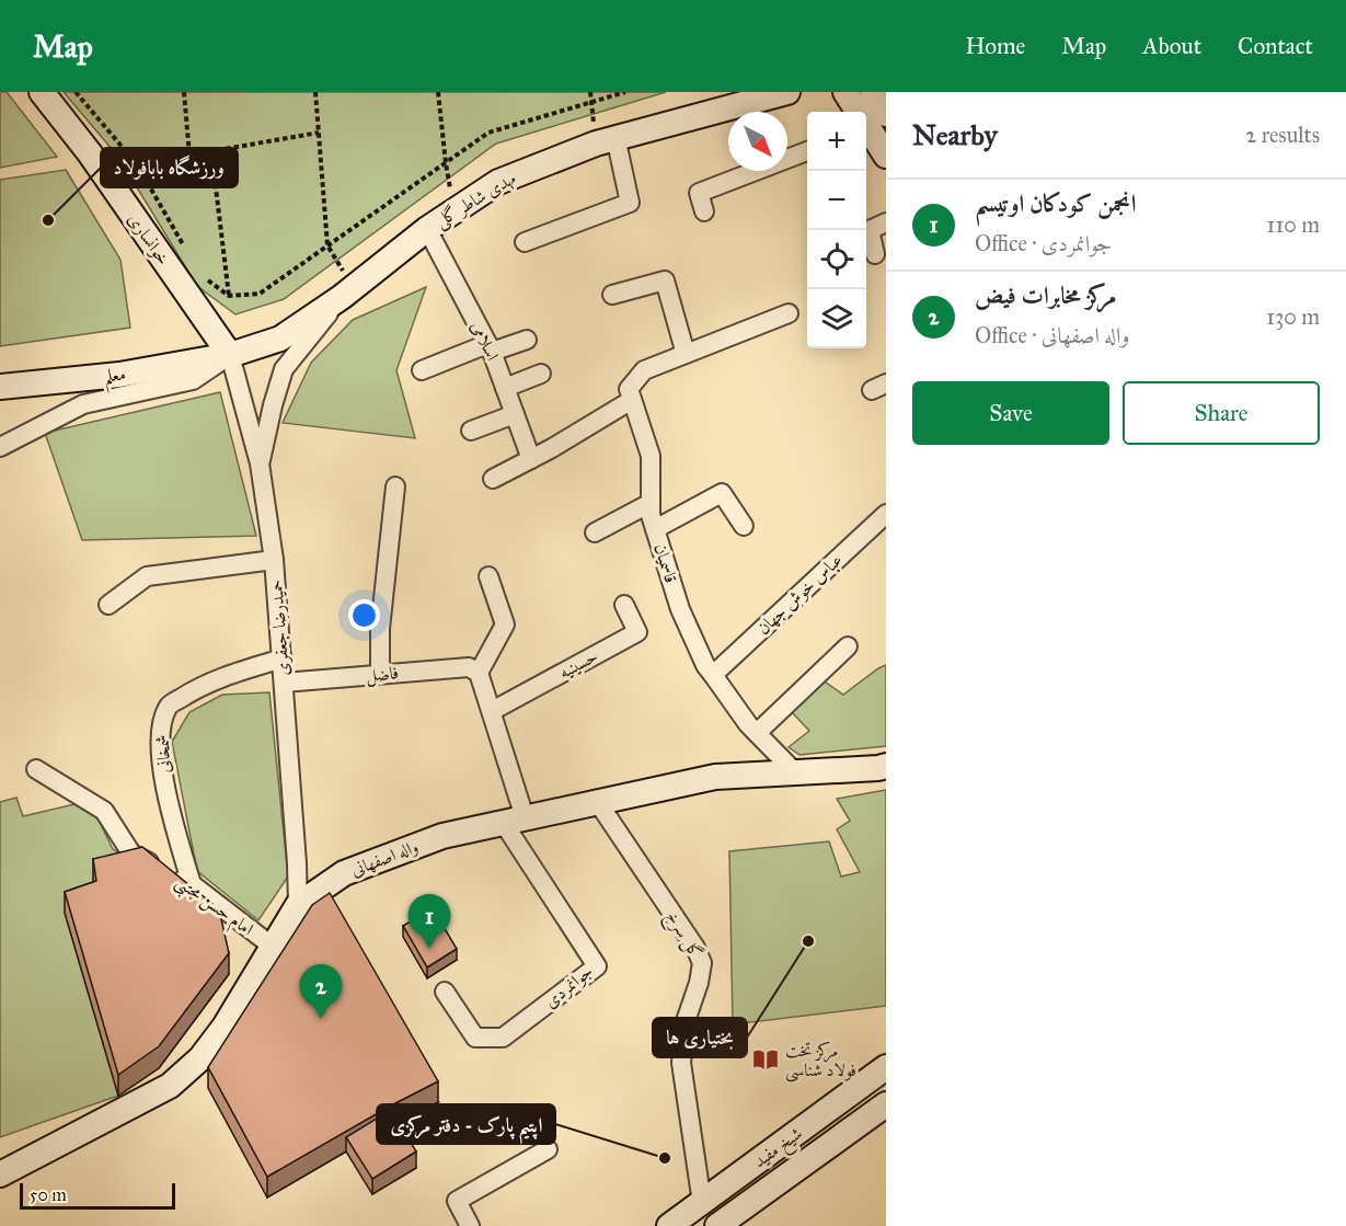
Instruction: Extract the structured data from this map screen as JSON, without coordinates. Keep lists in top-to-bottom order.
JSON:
{
  "streets": {
    "street": [
      "مهدی شاطر گلی",
      "خوانساری",
      "اسلامی",
      "معلم",
      "قاسمیان",
      "عباس خوش جهان",
      "حمیدرضا جعفری",
      "حسینیه",
      "فاضل",
      "شمخانی",
      "واله اصفهانی",
      "امام حسن مجتبی",
      "گل سرخ",
      "جوانمردی",
      "شیخ مفید"
    ]
  },
  "crossings": [
    ["مهدی شاطر گلی", "خوانساری"],
    ["مهدی شاطر گلی", "اسلامی"],
    ["مهدی شاطر گلی", "معلم"],
    ["مهدی شاطر گلی", "حمیدرضا جعفری"],
    ["خوانساری", "معلم"],
    ["خوانساری", "حمیدرضا جعفری"],
    ["معلم", "حمیدرضا جعفری"],
    ["قاسمیان", "عباس خوش جهان"],
    ["قاسمیان", "واله اصفهانی"],
    ["حمیدرضا جعفری", "فاضل"],
    ["حمیدرضا جعفری", "شمخانی"],
    ["حمیدرضا جعفری", "واله اصفهانی"],
    ["شمخانی", "امام حسن مجتبی"],
    ["واله اصفهانی", "امام حسن مجتبی"],
    ["واله اصفهانی", "گل سرخ"],
    ["واله اصفهانی", "جوانمردی"],
    ["گل سرخ", "شیخ مفید"]
  ],
  "places": {
    "other": ["ورزشگاه بابافولاد", "بختیاری ها", "اپتیم پارک - دفتر مرکزی"],
    "library": ["مرکز تخت فولاد شناسی"]
  },
  "scale_bar": "50 m",
  "north": "bottom right",
  "page": {
    "header": "Map",
    "nav": [
      "Home",
      "Map",
      "About",
      "Contact"
    ],
    "heading": ["Nearby", "2 results"],
    "map_buttons": ["+", "−"],
    "list": [
      {
        "mark": "1",
        "name": "انجمن کودکان اوتیسم",
        "note": "Office · جوانمردی",
        "value": "110 m"
      },
      {
        "mark": "2",
        "name": "مرکز مخابرات فیض",
        "note": "Office · واله اصفهانی",
        "value": "130 m"
      }
    ],
    "buttons": ["Save", "Share"],
    "pins": ["1", "2"],
    "scale": "50 m"
  }
}
